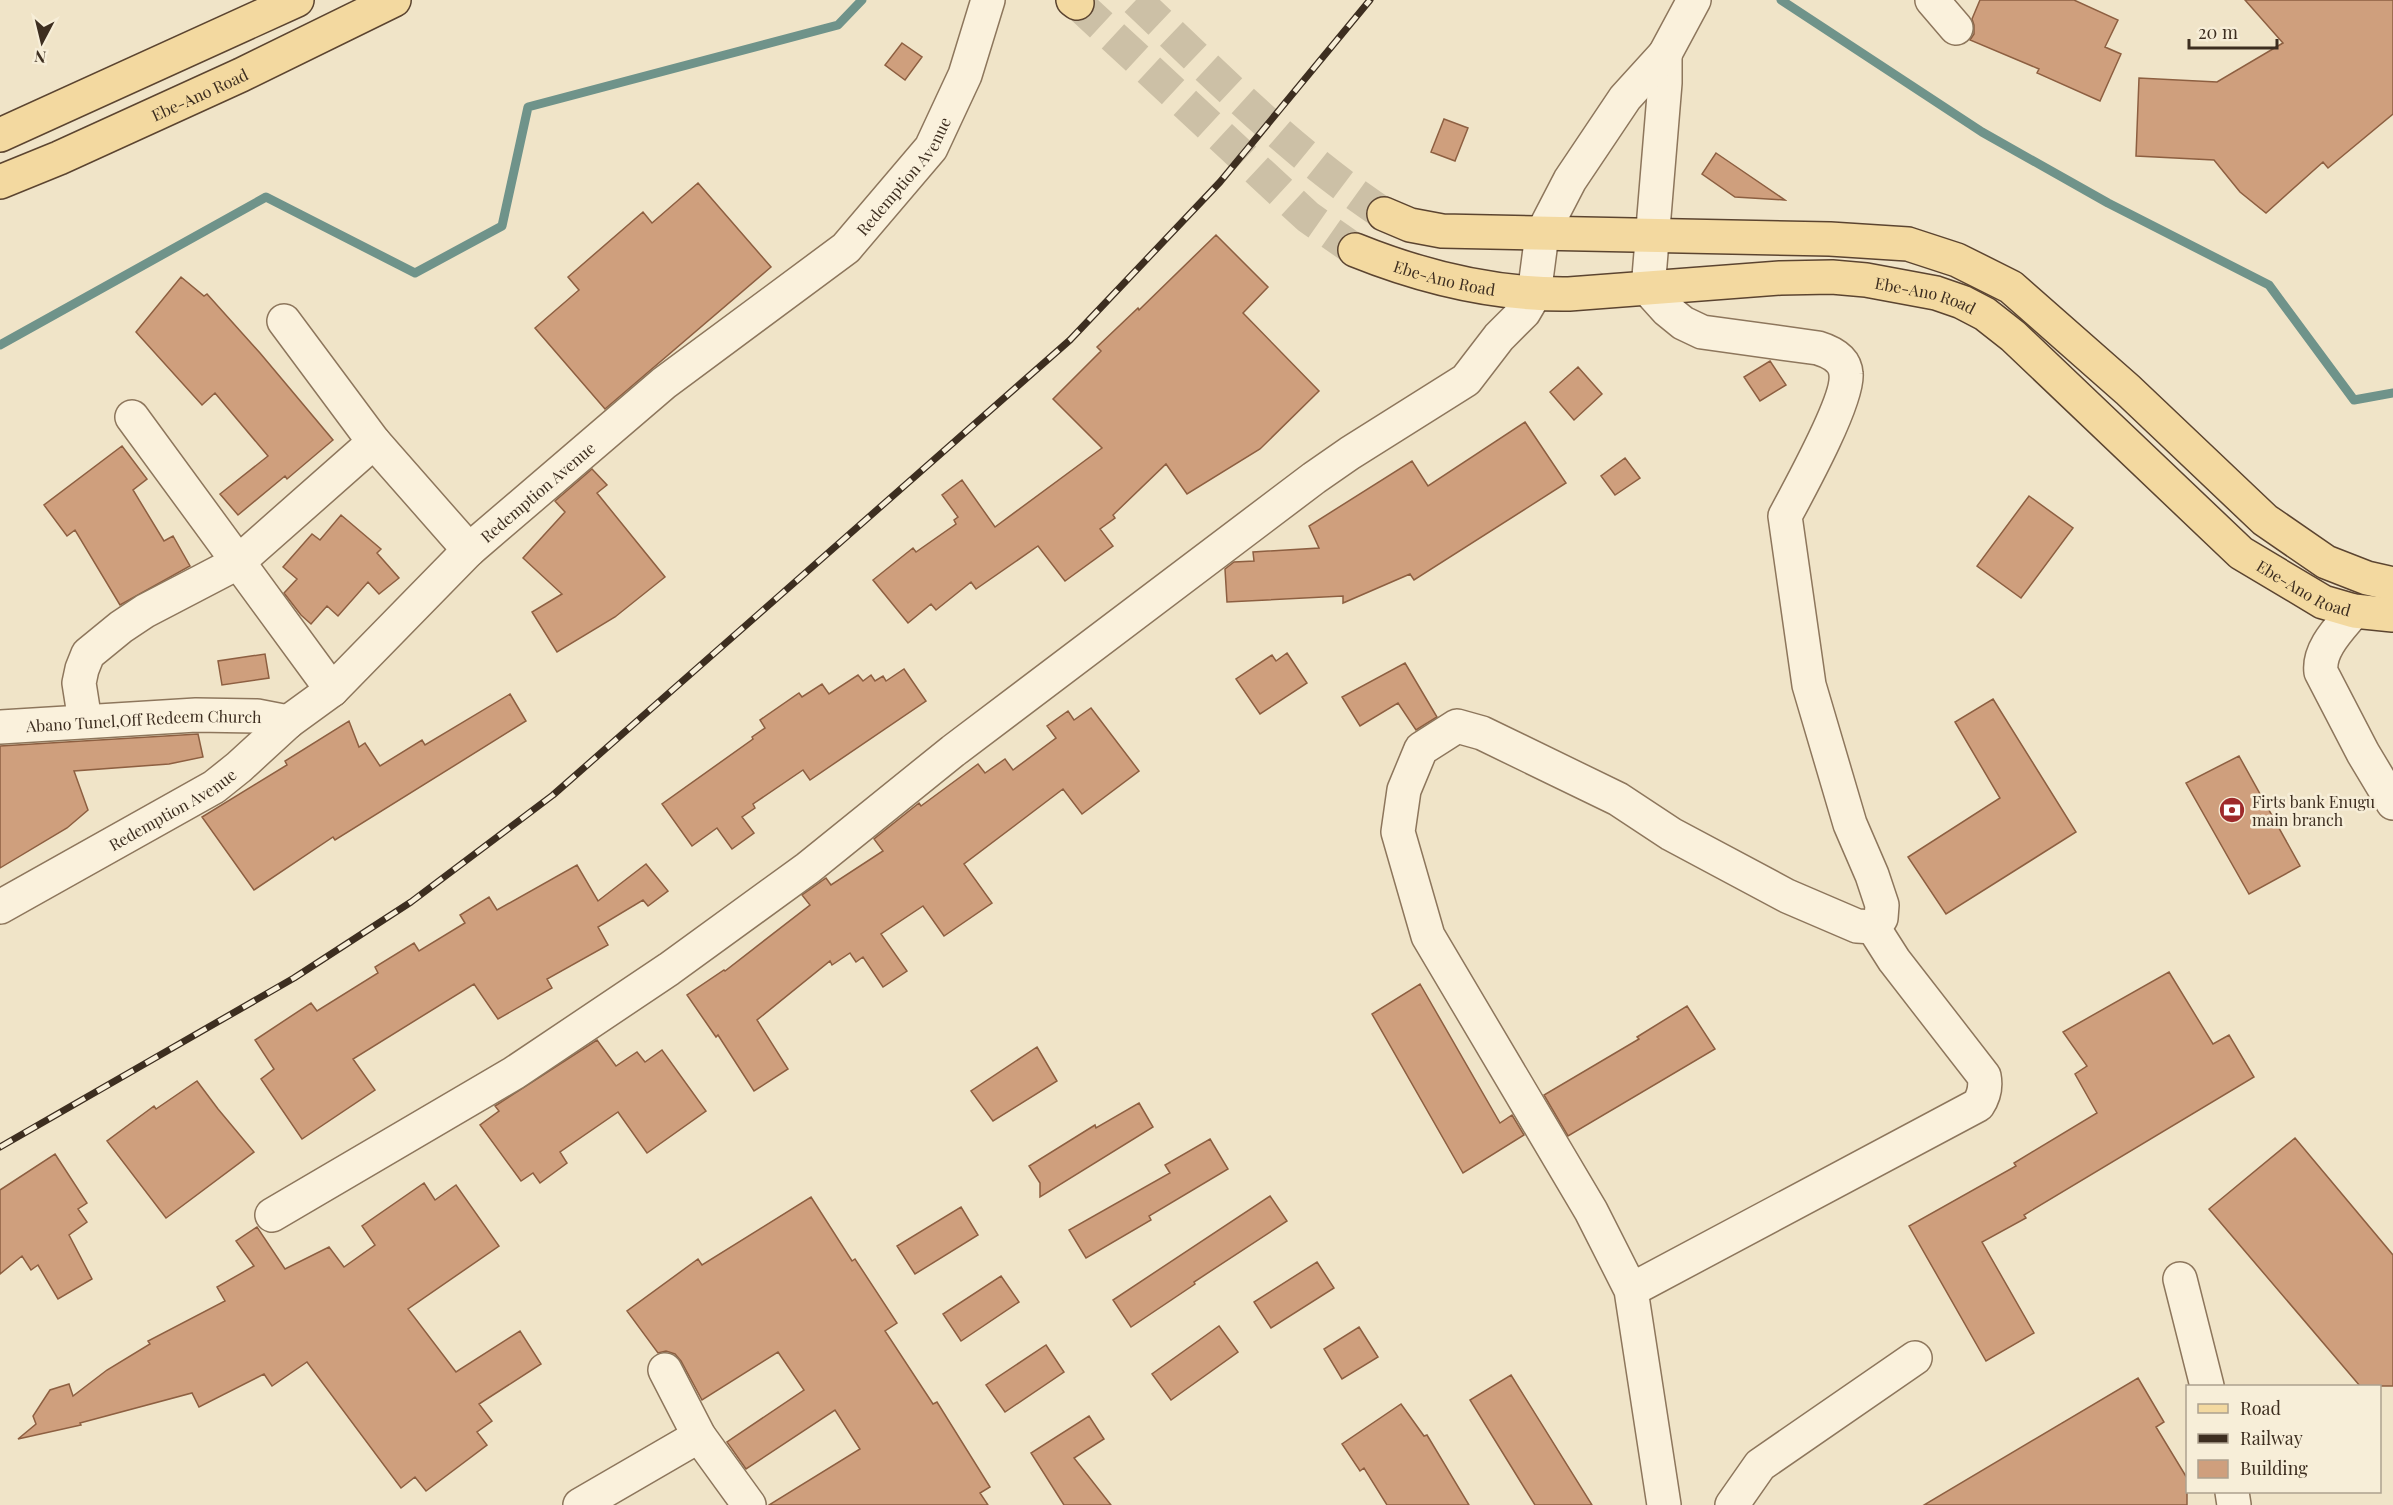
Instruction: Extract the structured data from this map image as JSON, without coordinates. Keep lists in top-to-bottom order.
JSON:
{
  "streets": {
    "main road": ["Ebe-Ano Road"],
    "street": ["Redemption Avenue", "Abano Tunel,Off Redeem Church"]
  },
  "crossings": [
    ["Redemption Avenue", "Abano Tunel,Off Redeem Church"]
  ],
  "places": {
    "bank": ["Firts bank Enugu main branch"]
  },
  "legend": ["Road", "Railway", "Building"],
  "scale_bar": "20 m",
  "north": "bottom"
}
